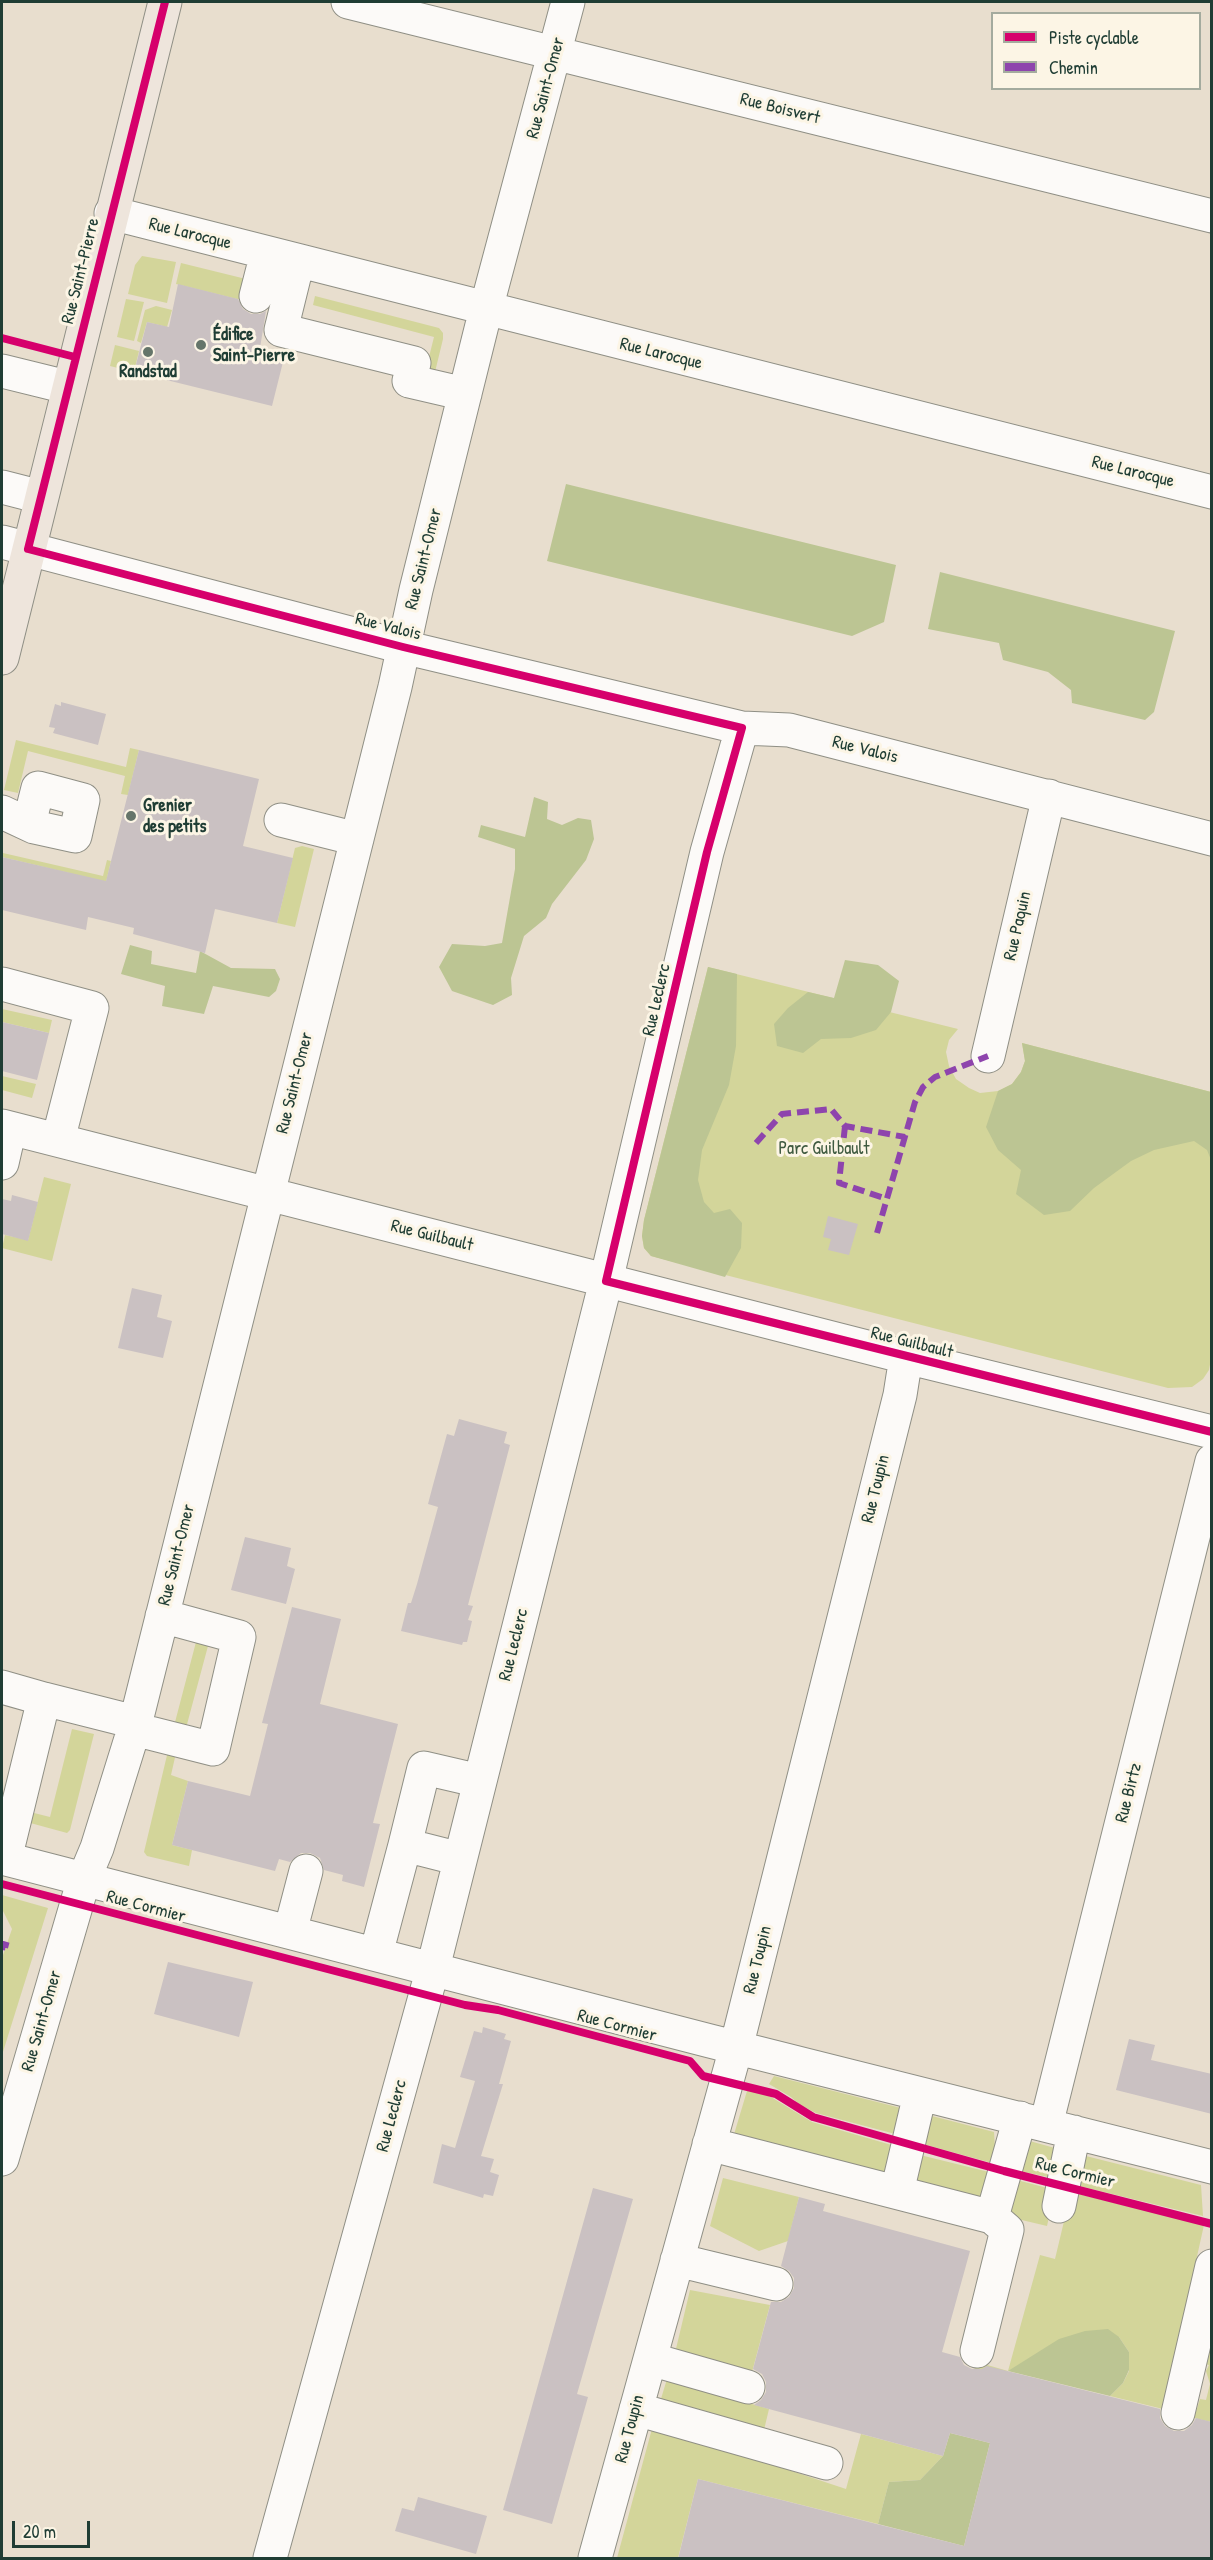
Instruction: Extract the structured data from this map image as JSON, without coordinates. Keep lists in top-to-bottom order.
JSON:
{
  "streets": {
    "main road": ["Rue Saint-Pierre"],
    "street": [
      "Rue Saint-Omer",
      "Rue Boisvert",
      "Rue Larocque",
      "Rue Valois",
      "Rue Paquin",
      "Rue Leclerc",
      "Rue Guilbault",
      "Rue Toupin",
      "Rue Birtz",
      "Rue Cormier"
    ]
  },
  "crossings": [
    ["Rue Saint-Omer", "Rue Boisvert"],
    ["Rue Saint-Omer", "Rue Larocque"],
    ["Rue Saint-Omer", "Rue Valois"],
    ["Rue Saint-Omer", "Rue Guilbault"],
    ["Rue Saint-Omer", "Rue Cormier"],
    ["Rue Larocque", "Rue Saint-Pierre"],
    ["Rue Saint-Pierre", "Rue Valois"],
    ["Rue Valois", "Rue Paquin"],
    ["Rue Valois", "Rue Leclerc"],
    ["Rue Leclerc", "Rue Guilbault"],
    ["Rue Leclerc", "Rue Cormier"],
    ["Rue Guilbault", "Rue Toupin"],
    ["Rue Toupin", "Rue Cormier"],
    ["Rue Birtz", "Rue Cormier"]
  ],
  "parks": ["Parc Guilbault"],
  "places": ["Édifice Saint-Pierre", "Randstad", "Grenier des petits"],
  "legend": ["Piste cyclable", "Chemin"],
  "scale_bar": "20 m"
}
